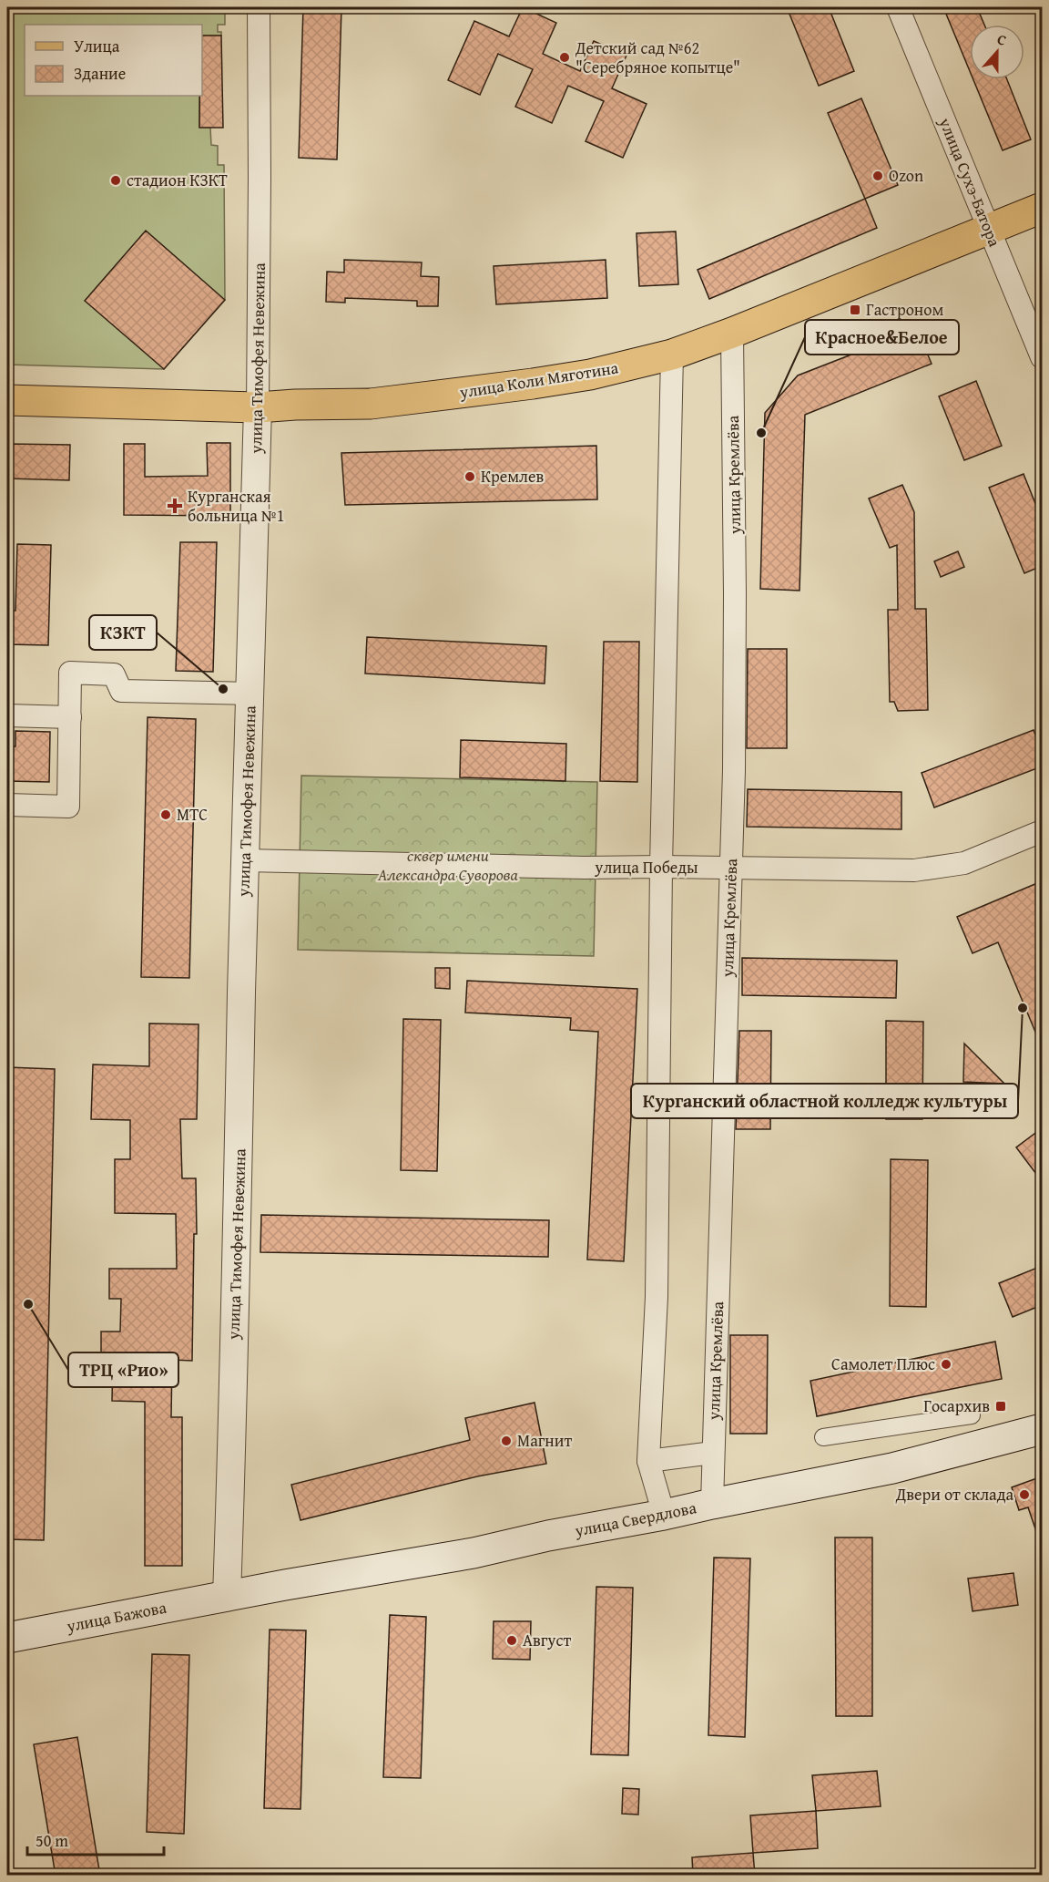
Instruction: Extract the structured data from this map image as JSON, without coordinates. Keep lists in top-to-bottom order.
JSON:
{
  "streets": {
    "main road": ["улица Коли Мяготина", "улица Свердлова", "улица Бажова"],
    "street": [
      "улица Сухэ-Батора",
      "улица Тимофея Невежина",
      "улица Кремлёва",
      "улица Победы"
    ]
  },
  "crossings": [
    ["улица Сухэ-Батора", "улица Коли Мяготина"],
    ["улица Тимофея Невежина", "улица Коли Мяготина"],
    ["улица Тимофея Невежина", "улица Победы"],
    ["улица Тимофея Невежина", "улица Свердлова"],
    ["улица Тимофея Невежина", "улица Бажова"],
    ["улица Коли Мяготина", "улица Кремлёва"],
    ["улица Кремлёва", "улица Победы"],
    ["улица Кремлёва", "улица Свердлова"],
    ["улица Свердлова", "улица Бажова"]
  ],
  "parks": ["сквер имени Александра Суворова"],
  "places": {
    "other": [
      "Детский сад №62 \"Серебряное копытце\"",
      "Ozon",
      "стадион КЗКТ",
      "Красное&Белое",
      "Кремлев",
      "КЗКТ",
      "МТС",
      "Курганский областной колледж культуры",
      "ТРЦ «Рио»",
      "Самолет Плюс",
      "Магнит",
      "Двери от склада",
      "Август"
    ],
    "transit": ["Гастроном", "Госархив"],
    "health": ["Курганская больница №1"]
  },
  "legend": ["Улица", "Здание"],
  "scale_bar": "50 m",
  "north": "top"
}
